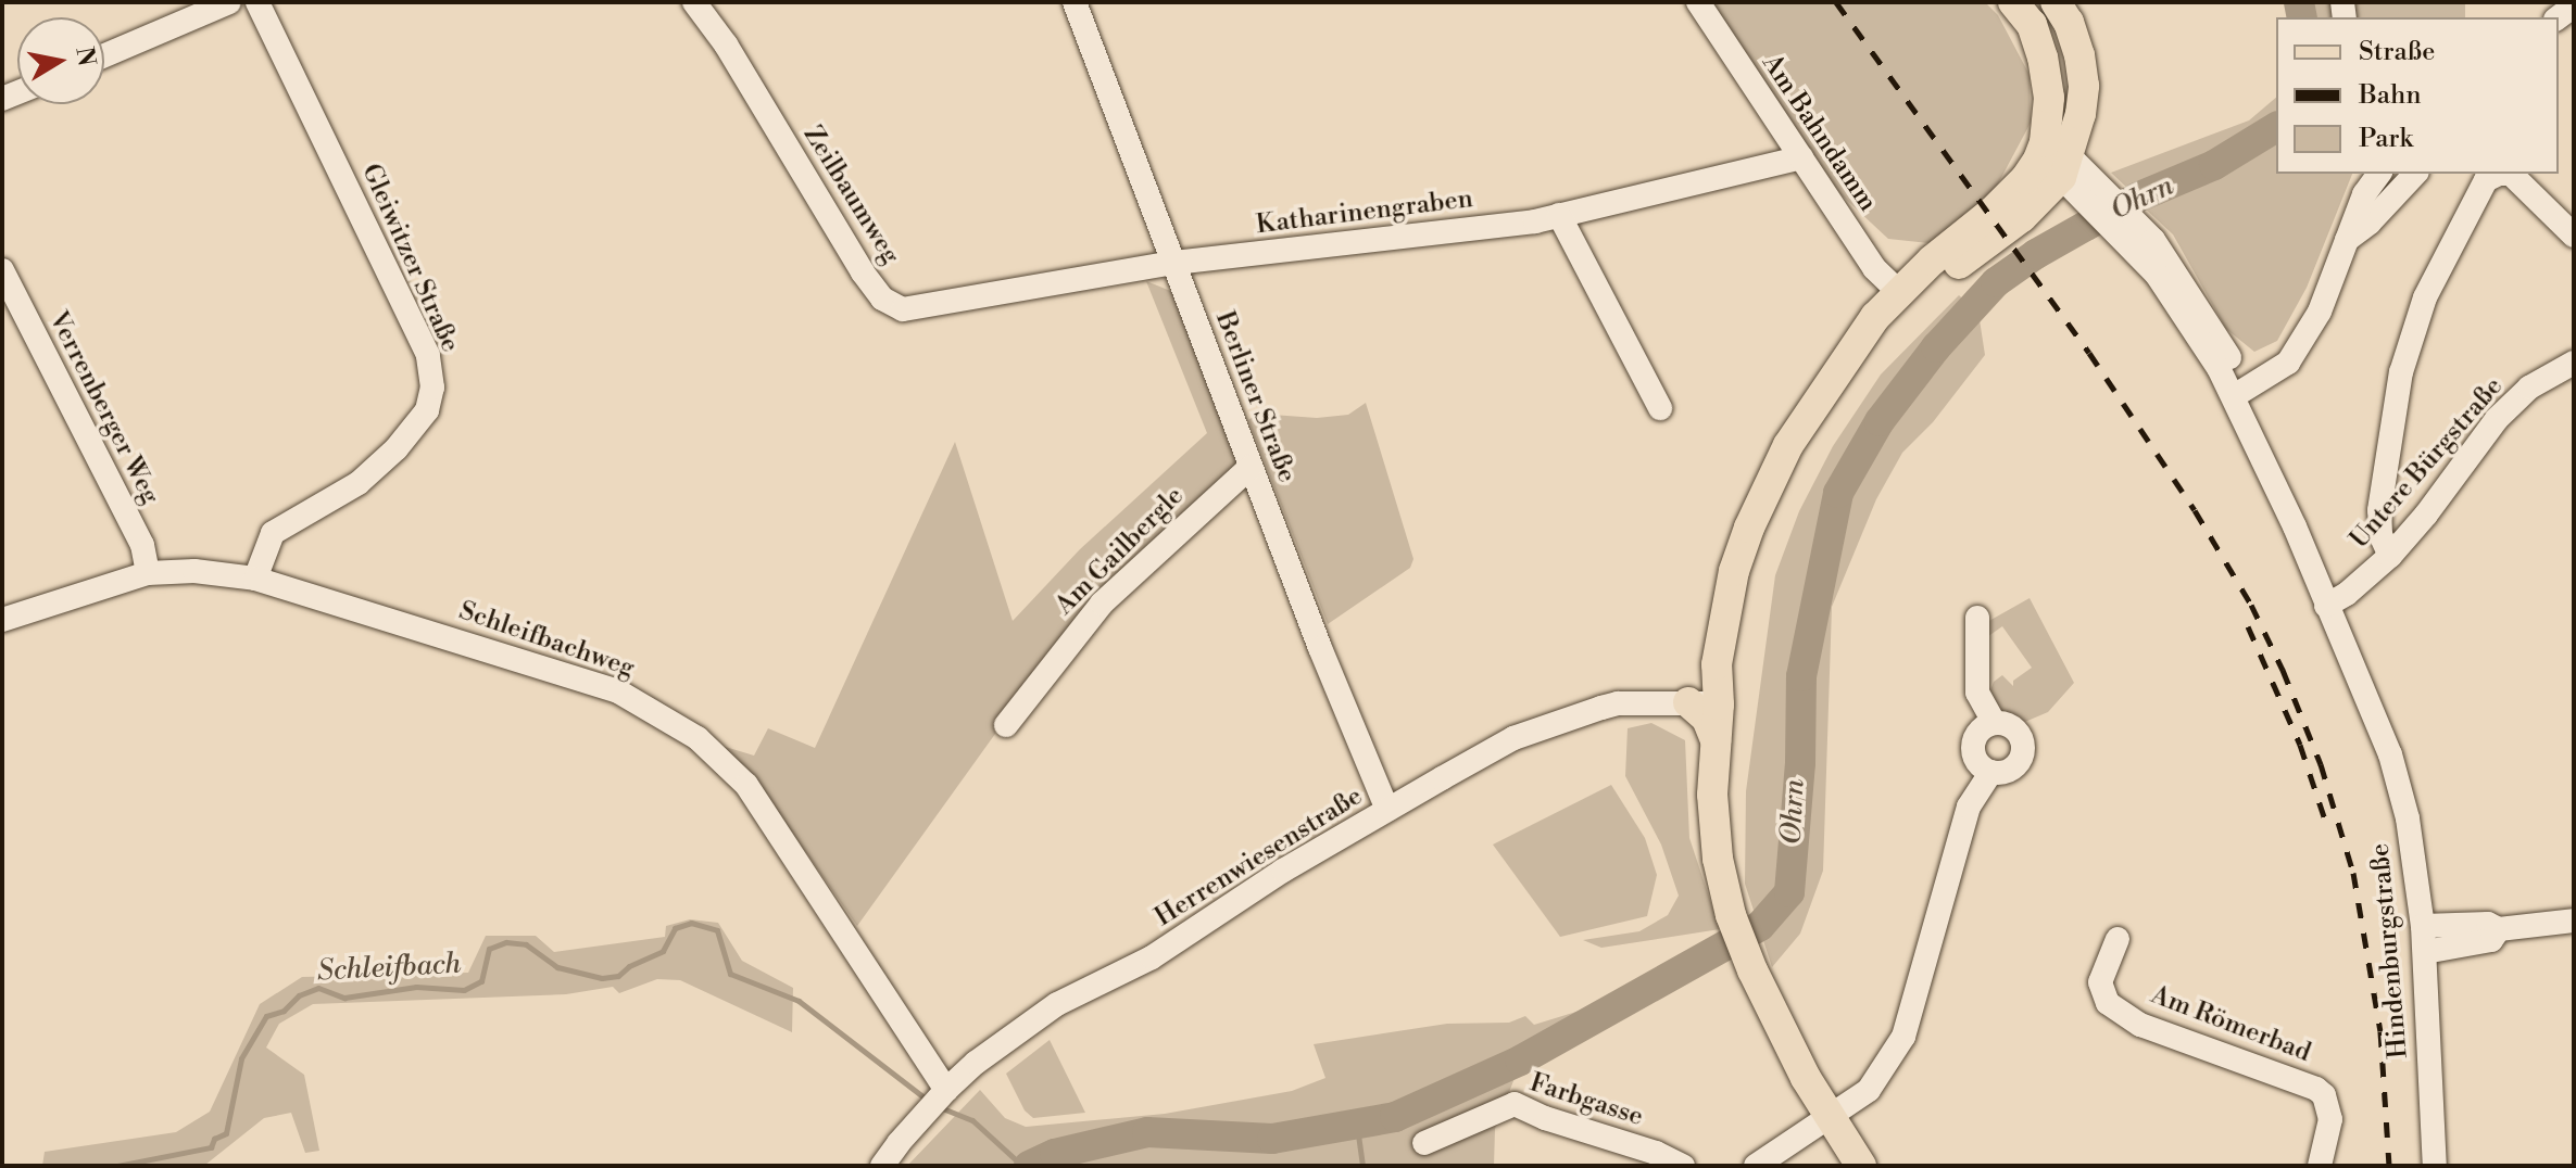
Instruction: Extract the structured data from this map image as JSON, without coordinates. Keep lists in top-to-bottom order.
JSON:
{
  "streets": {
    "street": [
      "Am Bahndamm",
      "Zeilbaumweg",
      "Katharinengraben",
      "Gleiwitzer Straße",
      "Berliner Straße",
      "Verrenberger Weg",
      "Untere Bürgstraße",
      "Am Gailbergle",
      "Schleifbachweg",
      "Herrenwiesenstraße",
      "Hindenburgstraße",
      "Am Römerbad",
      "Farbgasse"
    ]
  },
  "crossings": [
    ["Am Bahndamm", "Katharinengraben"],
    ["Zeilbaumweg", "Katharinengraben"],
    ["Zeilbaumweg", "Berliner Straße"],
    ["Katharinengraben", "Berliner Straße"],
    ["Gleiwitzer Straße", "Schleifbachweg"],
    ["Berliner Straße", "Am Gailbergle"],
    ["Berliner Straße", "Herrenwiesenstraße"],
    ["Verrenberger Weg", "Schleifbachweg"],
    ["Untere Bürgstraße", "Hindenburgstraße"],
    ["Schleifbachweg", "Herrenwiesenstraße"]
  ],
  "water": ["Ohrn", "Schleifbach"],
  "legend": ["Straße", "Bahn", "Park"],
  "north": "right"
}
